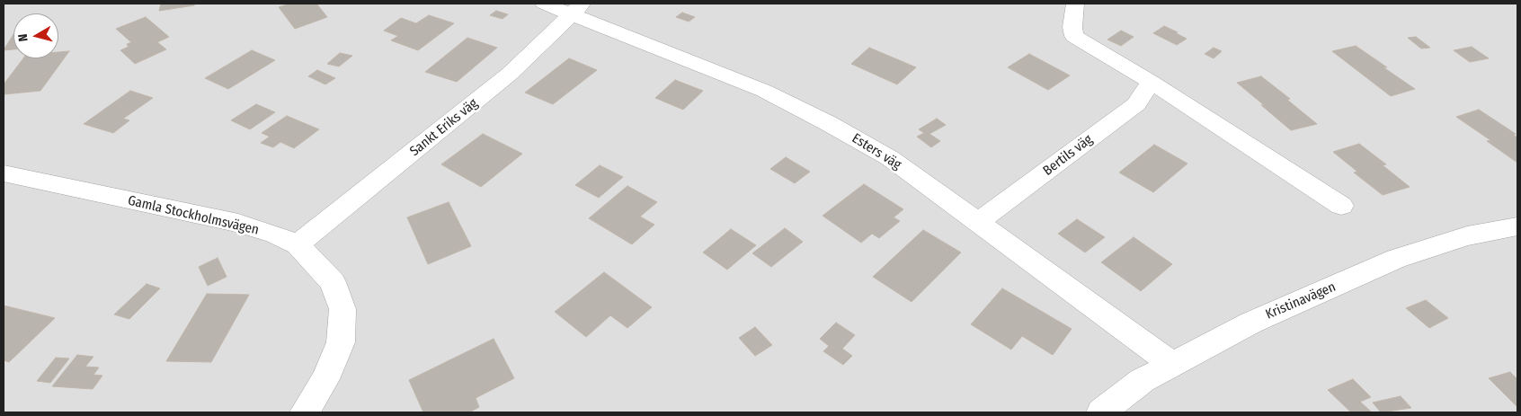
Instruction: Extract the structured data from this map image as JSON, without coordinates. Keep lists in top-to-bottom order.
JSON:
{
  "streets": {
    "street": [
      "Sankt Eriks väg",
      "Esters väg",
      "Bertils väg",
      "Gamla Stockholmsvägen",
      "Kristinavägen"
    ]
  },
  "crossings": [
    ["Sankt Eriks väg", "Esters väg"],
    ["Sankt Eriks väg", "Gamla Stockholmsvägen"],
    ["Esters väg", "Bertils väg"],
    ["Esters väg", "Kristinavägen"]
  ],
  "north": "left"
}
